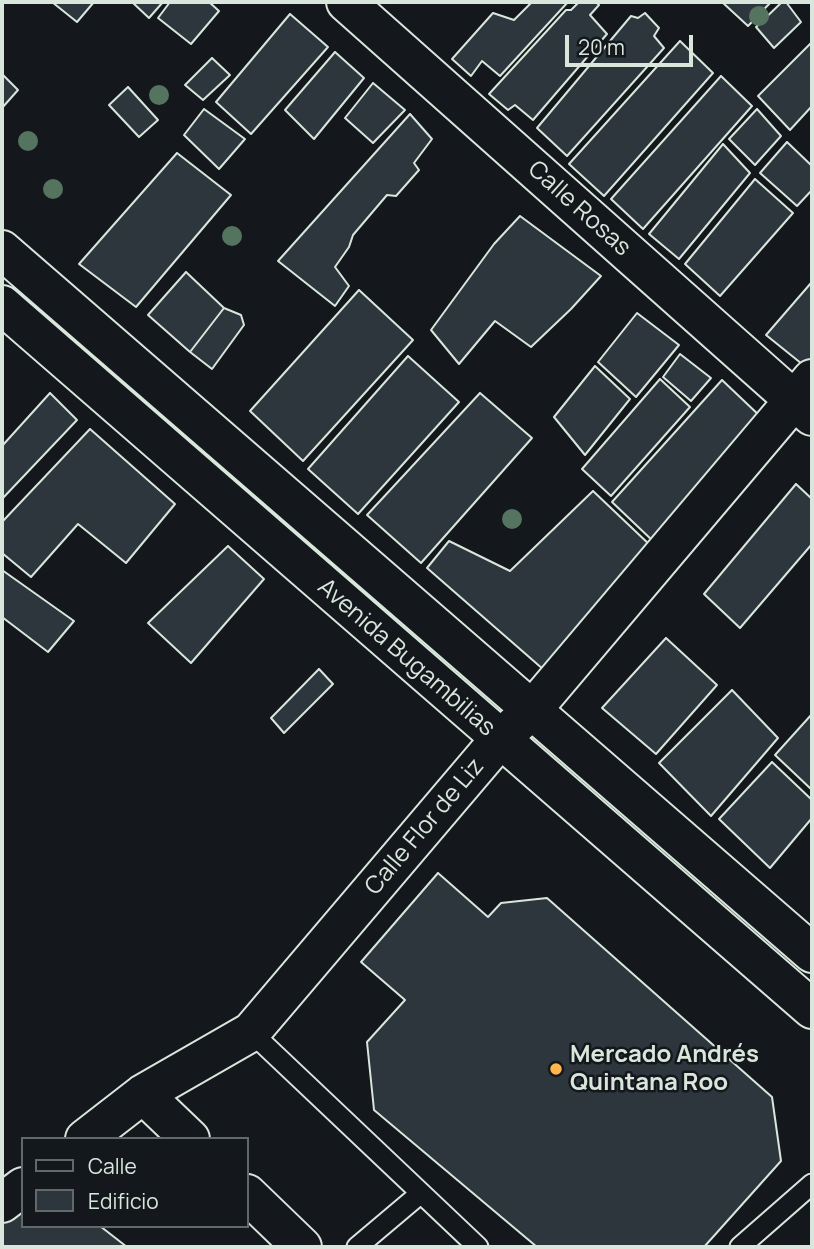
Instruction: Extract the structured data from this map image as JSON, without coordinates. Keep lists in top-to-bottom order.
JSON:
{
  "streets": {
    "main road": ["Calle Rosas", "Avenida Bugambilias", "Calle Flor de Liz"]
  },
  "crossings": [
    ["Calle Rosas", "Calle Flor de Liz"],
    ["Avenida Bugambilias", "Calle Flor de Liz"]
  ],
  "places": ["Mercado Andrés Quintana Roo"],
  "legend": ["Calle", "Edificio"],
  "scale_bar": "20 m"
}
